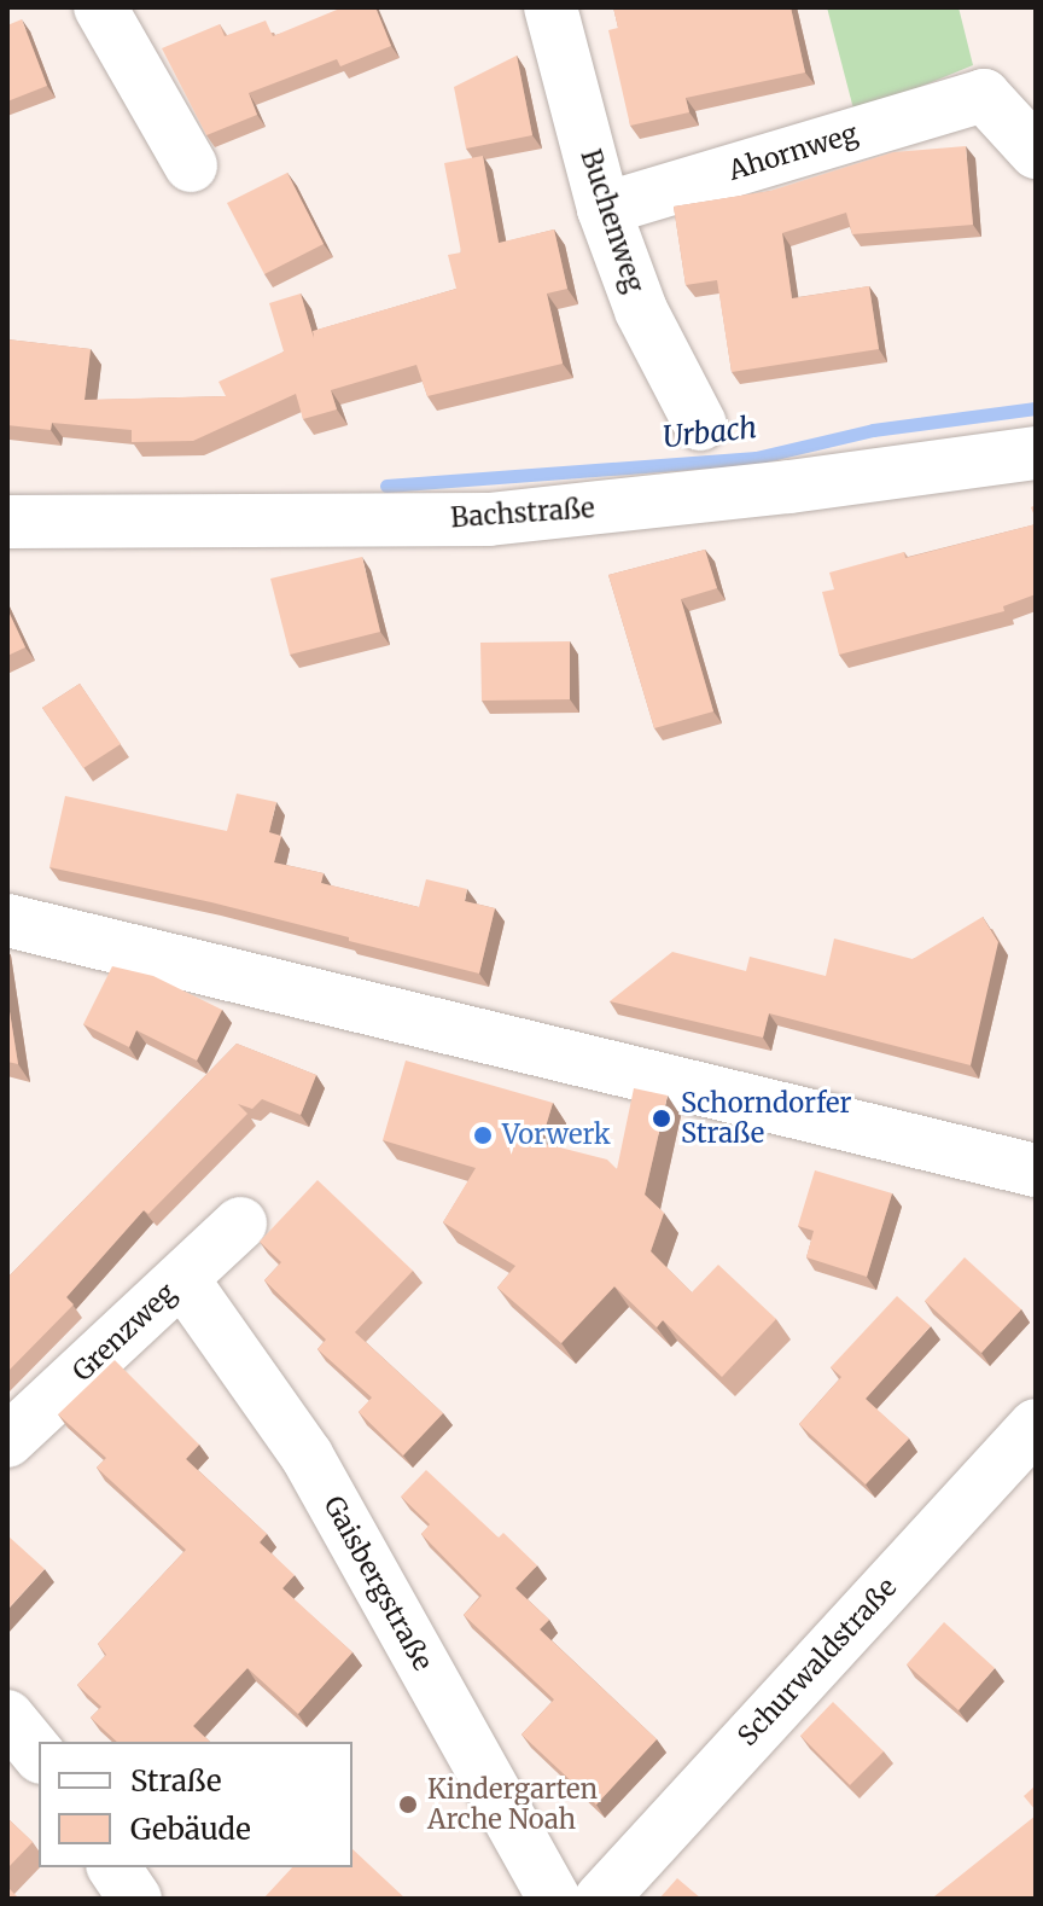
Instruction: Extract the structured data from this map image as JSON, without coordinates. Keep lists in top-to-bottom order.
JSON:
{
  "streets": {
    "street": [
      "Ahornweg",
      "Buchenweg",
      "Bachstraße",
      "Grenzweg",
      "Gaisbergstraße",
      "Schurwaldstraße"
    ]
  },
  "crossings": [
    ["Ahornweg", "Buchenweg"],
    ["Grenzweg", "Gaisbergstraße"]
  ],
  "water": ["Urbach"],
  "places": ["Schorndorfer Straße", "Vorwerk", "Kindergarten Arche Noah"],
  "legend": ["Straße", "Gebäude"]
}
